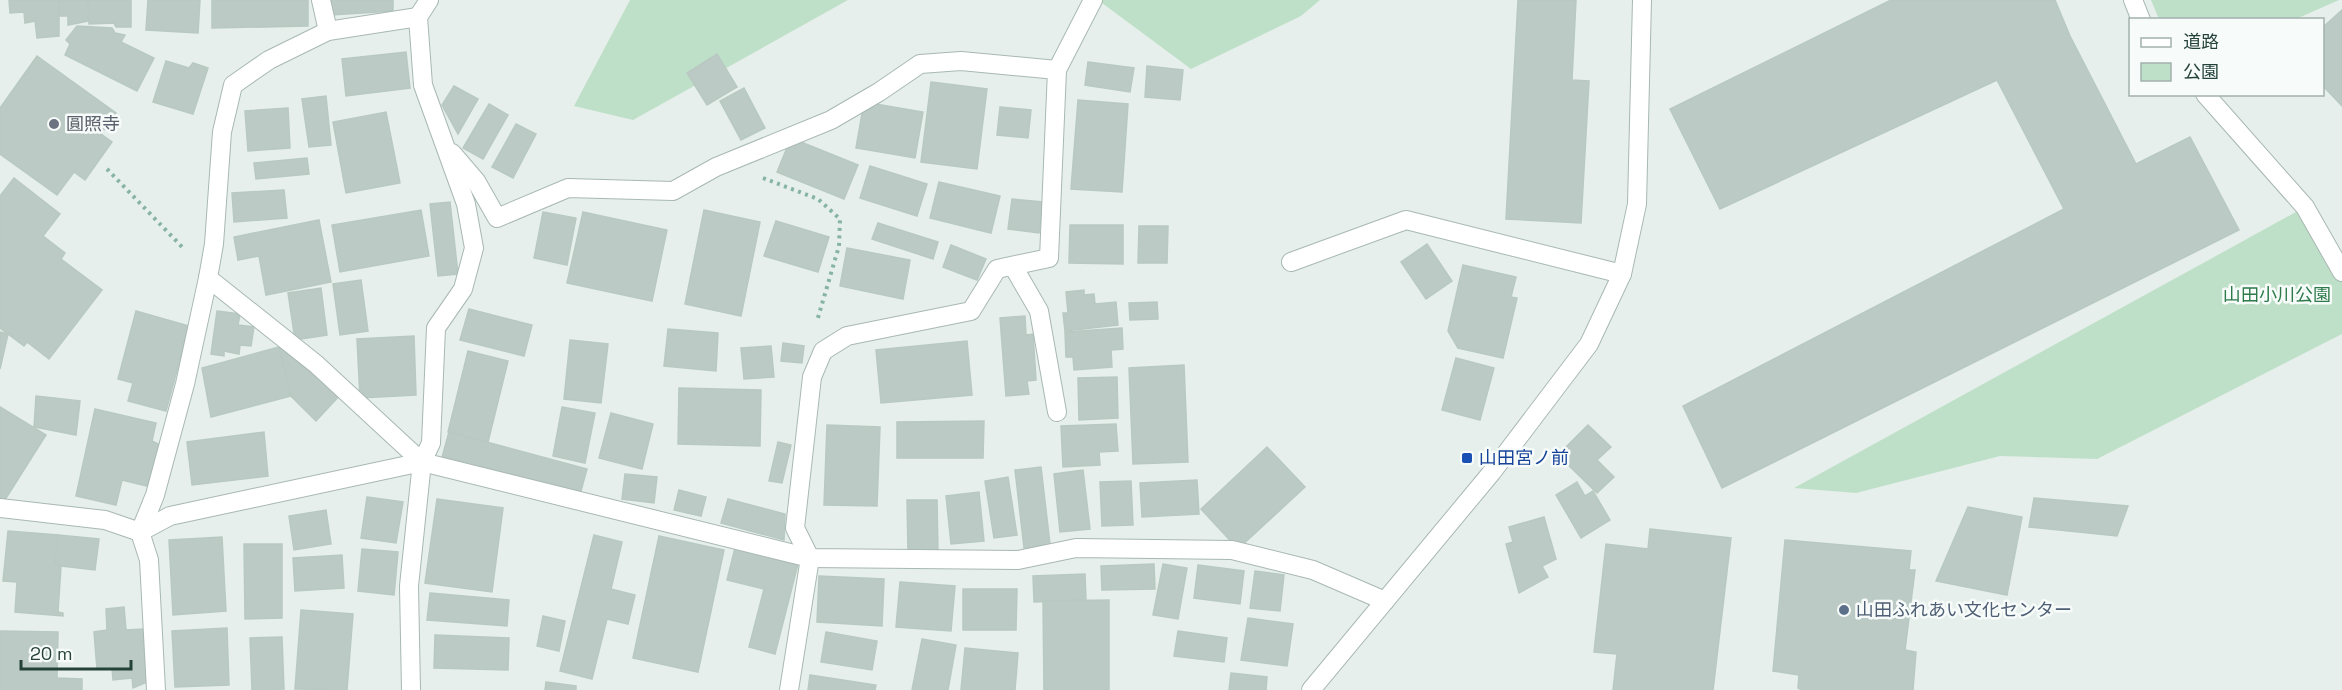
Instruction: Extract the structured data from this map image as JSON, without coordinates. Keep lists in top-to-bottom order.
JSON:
{
  "parks": ["山田小川公園"],
  "places": {
    "other": ["圓照寺", "山田ふれあい文化センター"],
    "transit": ["山田宮ノ前"]
  },
  "legend": ["道路", "公園"],
  "scale_bar": "20 m"
}
